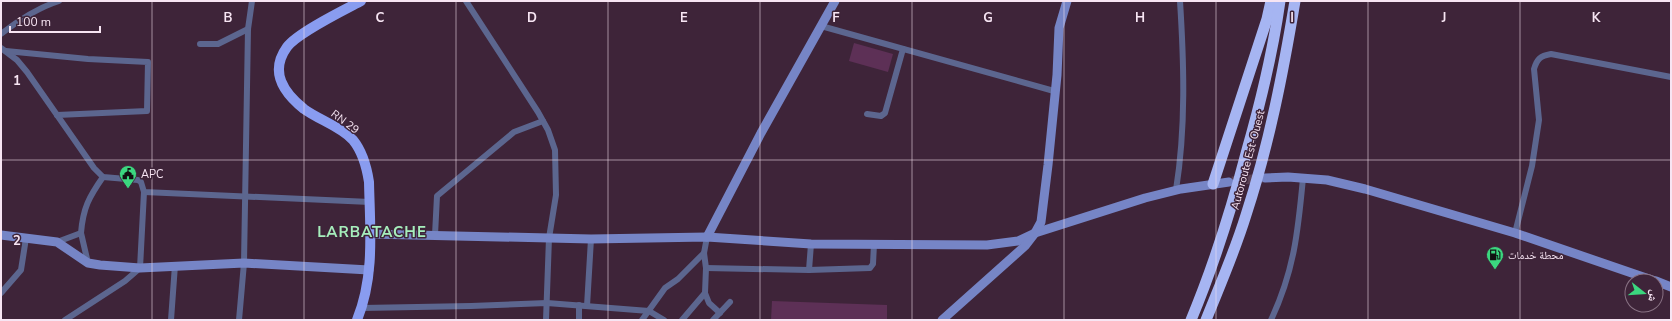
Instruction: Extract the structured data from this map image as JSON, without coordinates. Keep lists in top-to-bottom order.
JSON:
{
  "streets": {
    "highway": ["Autoroute Est-Ouest"],
    "main road": ["RN 29"]
  },
  "districts": ["LARBATACHE"],
  "places": {
    "public building": ["APC"],
    "fuel station": ["محطة خدمات"]
  },
  "scale_bar": "100 m",
  "north": "right",
  "grid": {
    "columns": [
      "B",
      "C",
      "D",
      "E",
      "F",
      "G",
      "H",
      "I",
      "J",
      "K"
    ],
    "rows": ["1", "2"]
  }
}
